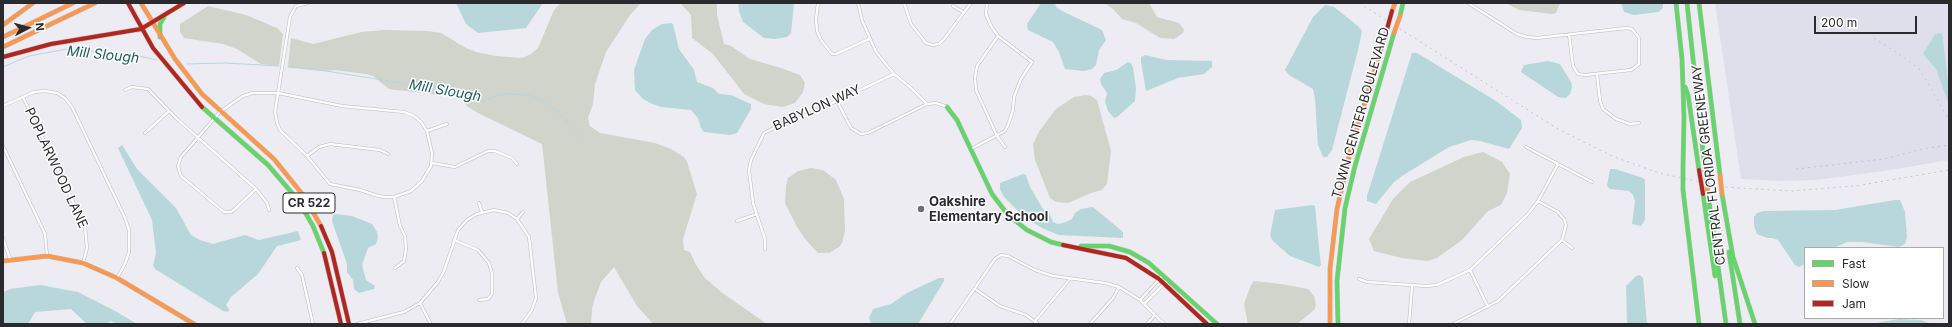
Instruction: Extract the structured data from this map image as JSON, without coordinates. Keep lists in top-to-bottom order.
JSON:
{
  "streets": {
    "main road": ["TOWN CENTER BOULEVARD", "CENTRAL FLORIDA GREENEWAY", "CR 522"],
    "street": ["BABYLON WAY", "POPLARWOOD LANE"]
  },
  "water": ["Mill Slough"],
  "places": ["Oakshire Elementary School"],
  "legend": ["Fast", "Slow", "Jam"],
  "scale_bar": "200 m",
  "north": "right"
}
